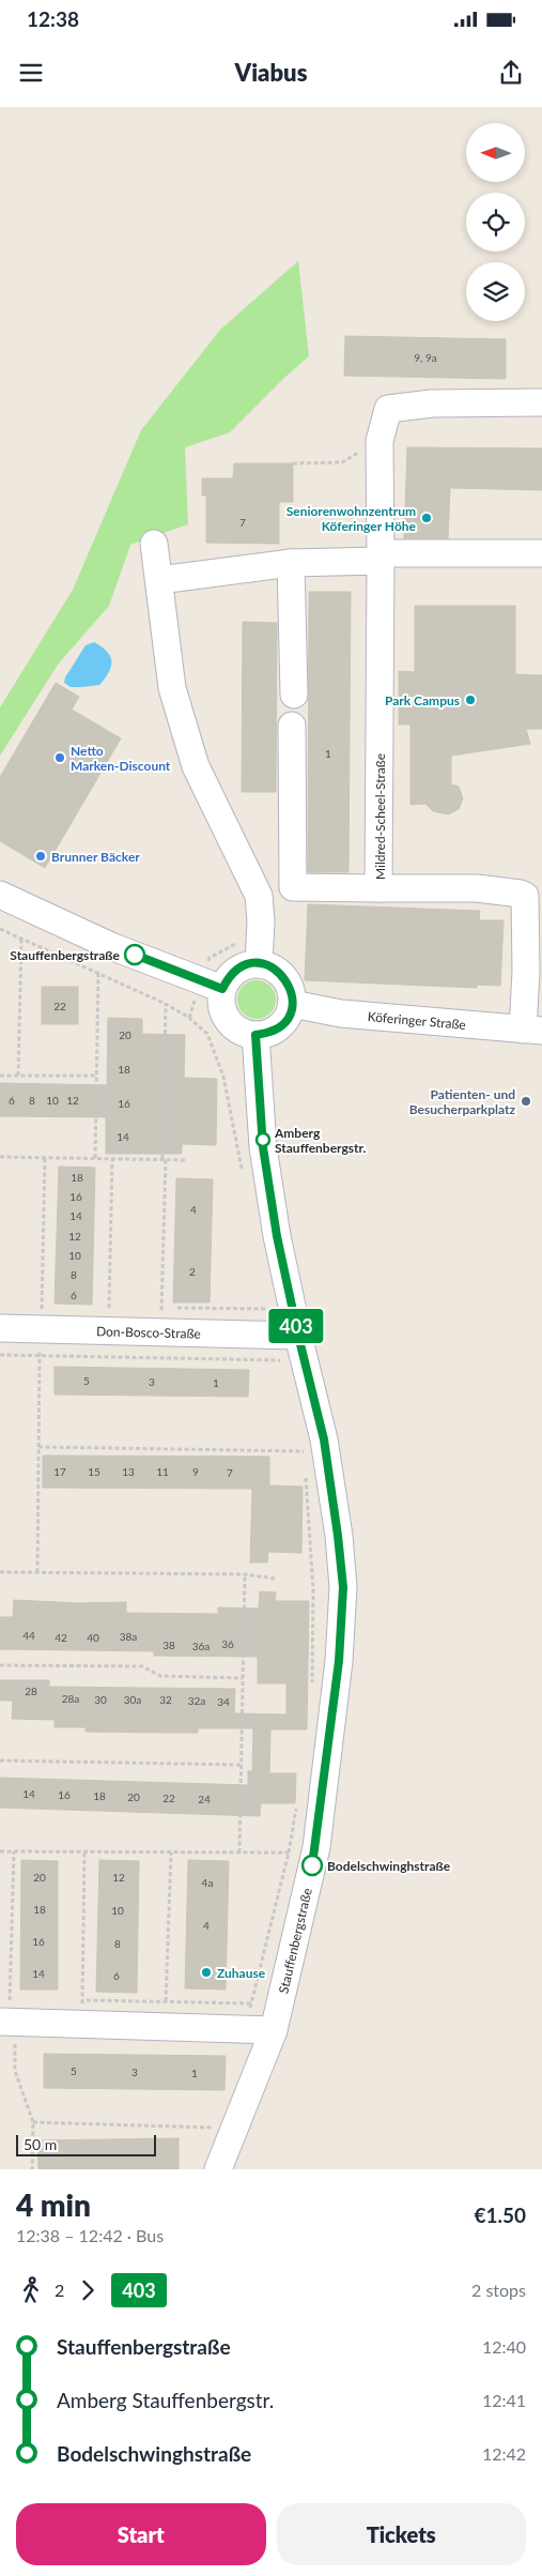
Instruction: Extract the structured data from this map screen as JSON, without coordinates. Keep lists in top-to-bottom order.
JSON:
{
  "streets": {
    "street": [
      "Mildred-Scheel-Straße",
      "Köferinger Straße",
      "Don-Bosco-Straße",
      "Stauffenbergstraße"
    ]
  },
  "crossings": [
    ["Mildred-Scheel-Straße", "Köferinger Straße"],
    ["Köferinger Straße", "Stauffenbergstraße"],
    ["Don-Bosco-Straße", "Stauffenbergstraße"]
  ],
  "places": [
    "Seniorenwohnzentrum Köferinger Höhe",
    "Park Campus",
    "Netto Marken-Discount",
    "Brunner Bäcker",
    "Stauffenbergstraße",
    "Patienten- und Besucherparkplatz",
    "Amberg Stauffenbergstr.",
    "Bodelschwinghstraße",
    "Zuhause"
  ],
  "lines": ["bus line 403"],
  "house_numbers": [
    "9, 9a",
    "7",
    "1",
    "22",
    "20",
    "18",
    "6",
    "8",
    "10",
    "12",
    "16",
    "14",
    "18",
    "16",
    "4",
    "14",
    "12",
    "10",
    "2",
    "8",
    "6",
    "5",
    "3",
    "1",
    "17",
    "15",
    "13",
    "11",
    "9",
    "7",
    "44",
    "38a",
    "42",
    "40",
    "36",
    "38",
    "36a",
    "28",
    "28a",
    "30",
    "30a",
    "32",
    "32a",
    "34",
    "14",
    "16",
    "18",
    "20",
    "22",
    "24",
    "20",
    "12",
    "4a",
    "18",
    "10",
    "4",
    "16",
    "8",
    "14",
    "6",
    "5",
    "3",
    "1"
  ],
  "scale_bar": "50 m",
  "north": "left",
  "page": {
    "status": "12:38",
    "header": "Viabus",
    "on_map": "403",
    "scale": "50 m",
    "heading": ["4 min", "12:38 – 12:42 · Bus", "€1.50"],
    "legs": ["2", "403", "2 stops"],
    "list": [
      {
        "name": "Stauffenbergstraße",
        "value": "12:40"
      },
      {
        "name": "Amberg Stauffenbergstr.",
        "value": "12:41"
      },
      {
        "name": "Bodelschwinghstraße",
        "value": "12:42"
      }
    ],
    "buttons": ["Start", "Tickets"]
  }
}
